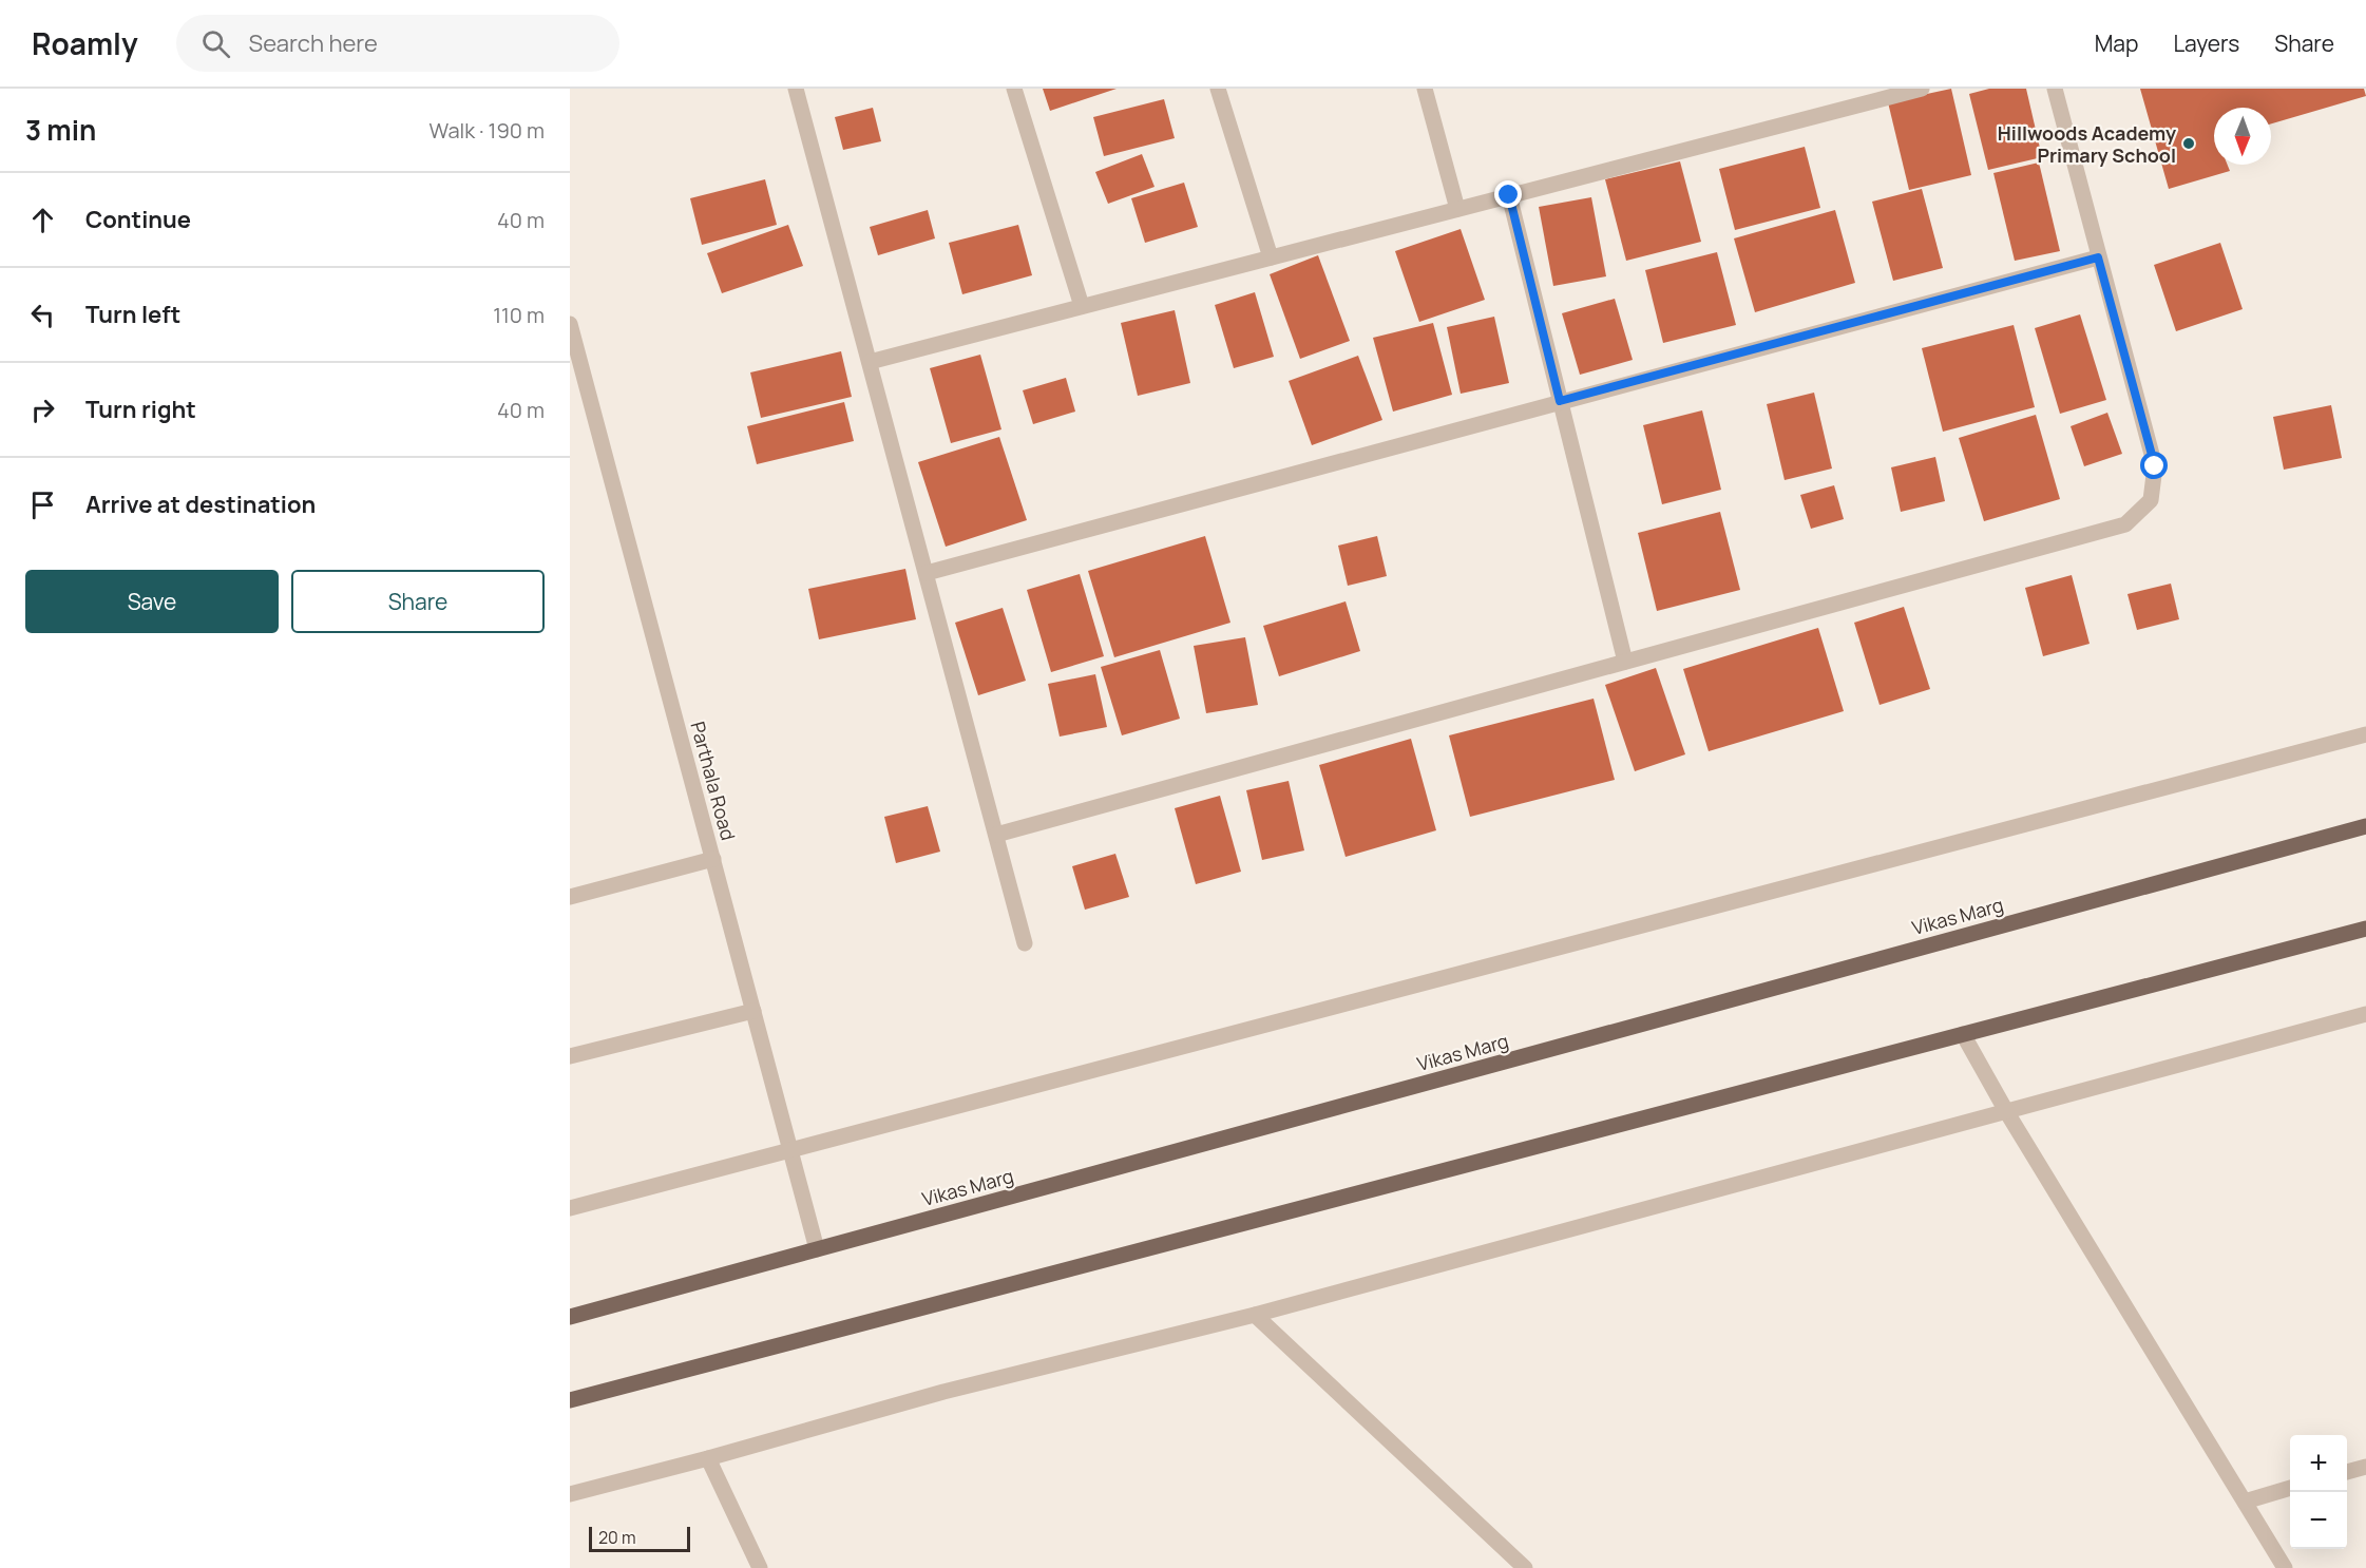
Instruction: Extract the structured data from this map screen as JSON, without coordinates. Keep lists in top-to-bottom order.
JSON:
{
  "streets": {
    "main road": ["Vikas Marg"],
    "street": ["Parthala Road"]
  },
  "crossings": [
    ["Parthala Road", "Vikas Marg"]
  ],
  "places": ["Hillwoods Academy Primary School"],
  "scale_bar": "20 m",
  "north": "bottom",
  "page": {
    "header": "Roamly",
    "search": "Search here",
    "nav": ["Map", "Layers", "Share"],
    "heading": ["3 min", "Walk · 190 m"],
    "list": [
      ["Continue", "40 m"],
      ["Turn left", "110 m"],
      ["Turn right", "40 m"],
      "Arrive at destination"
    ],
    "buttons": ["Save", "Share"],
    "map_buttons": ["+", "−"],
    "scale": "20 m"
  }
}
